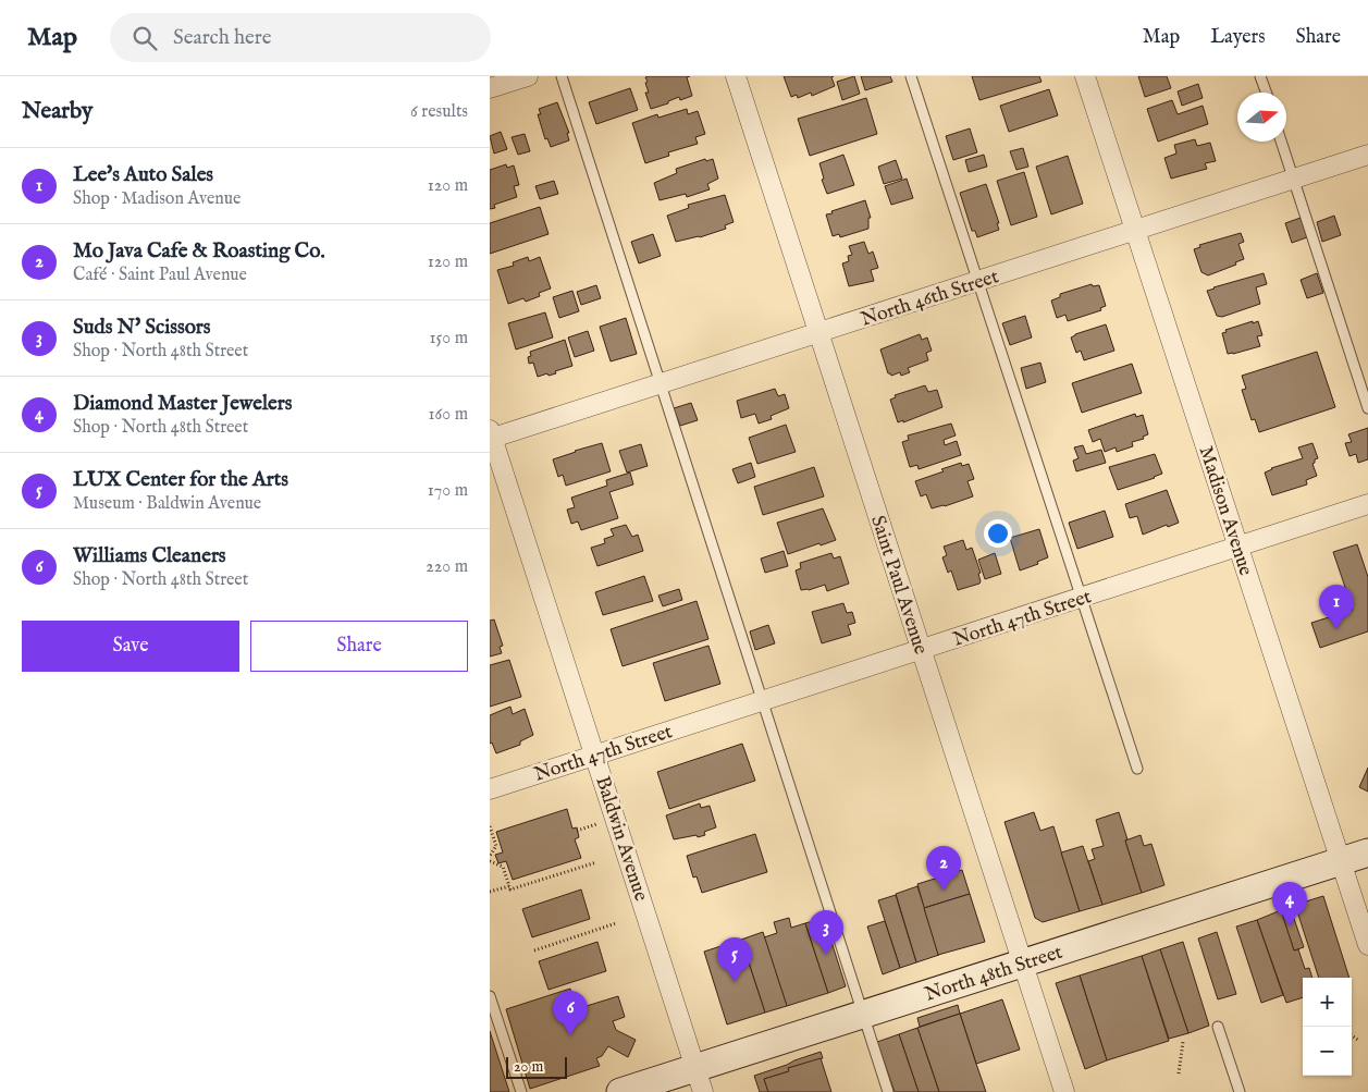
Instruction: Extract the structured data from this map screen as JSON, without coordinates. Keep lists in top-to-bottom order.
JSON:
{
  "streets": {
    "main road": ["North 48th Street"],
    "street": [
      "North 46th Street",
      "Madison Avenue",
      "Saint Paul Avenue",
      "North 47th Street",
      "Baldwin Avenue"
    ]
  },
  "crossings": [
    ["North 46th Street", "Madison Avenue"],
    ["North 46th Street", "Saint Paul Avenue"],
    ["North 46th Street", "Baldwin Avenue"],
    ["Madison Avenue", "North 47th Street"],
    ["Madison Avenue", "North 48th Street"],
    ["Saint Paul Avenue", "North 47th Street"],
    ["Saint Paul Avenue", "North 48th Street"],
    ["North 47th Street", "Baldwin Avenue"],
    ["Baldwin Avenue", "North 48th Street"]
  ],
  "scale_bar": "20 m",
  "north": "right",
  "page": {
    "header": "Map",
    "search": "Search here",
    "nav": ["Map", "Layers", "Share"],
    "heading": ["Nearby", "6 results"],
    "list": [
      {
        "mark": "1",
        "name": "Lee's Auto Sales",
        "note": "Shop · Madison Avenue",
        "value": "120 m"
      },
      {
        "mark": "2",
        "name": "Mo Java Cafe & Roasting Co.",
        "note": "Café · Saint Paul Avenue",
        "value": "120 m"
      },
      {
        "mark": "3",
        "name": "Suds N' Scissors",
        "note": "Shop · North 48th Street",
        "value": "150 m"
      },
      {
        "mark": "4",
        "name": "Diamond Master Jewelers",
        "note": "Shop · North 48th Street",
        "value": "160 m"
      },
      {
        "mark": "5",
        "name": "LUX Center for the Arts",
        "note": "Museum · Baldwin Avenue",
        "value": "170 m"
      },
      {
        "mark": "6",
        "name": "Williams Cleaners",
        "note": "Shop · North 48th Street",
        "value": "220 m"
      }
    ],
    "pins": [
      "1",
      "2",
      "4",
      "3",
      "5",
      "6"
    ],
    "buttons": ["Save", "Share"],
    "map_buttons": ["+", "−"],
    "scale": "20 m"
  }
}
